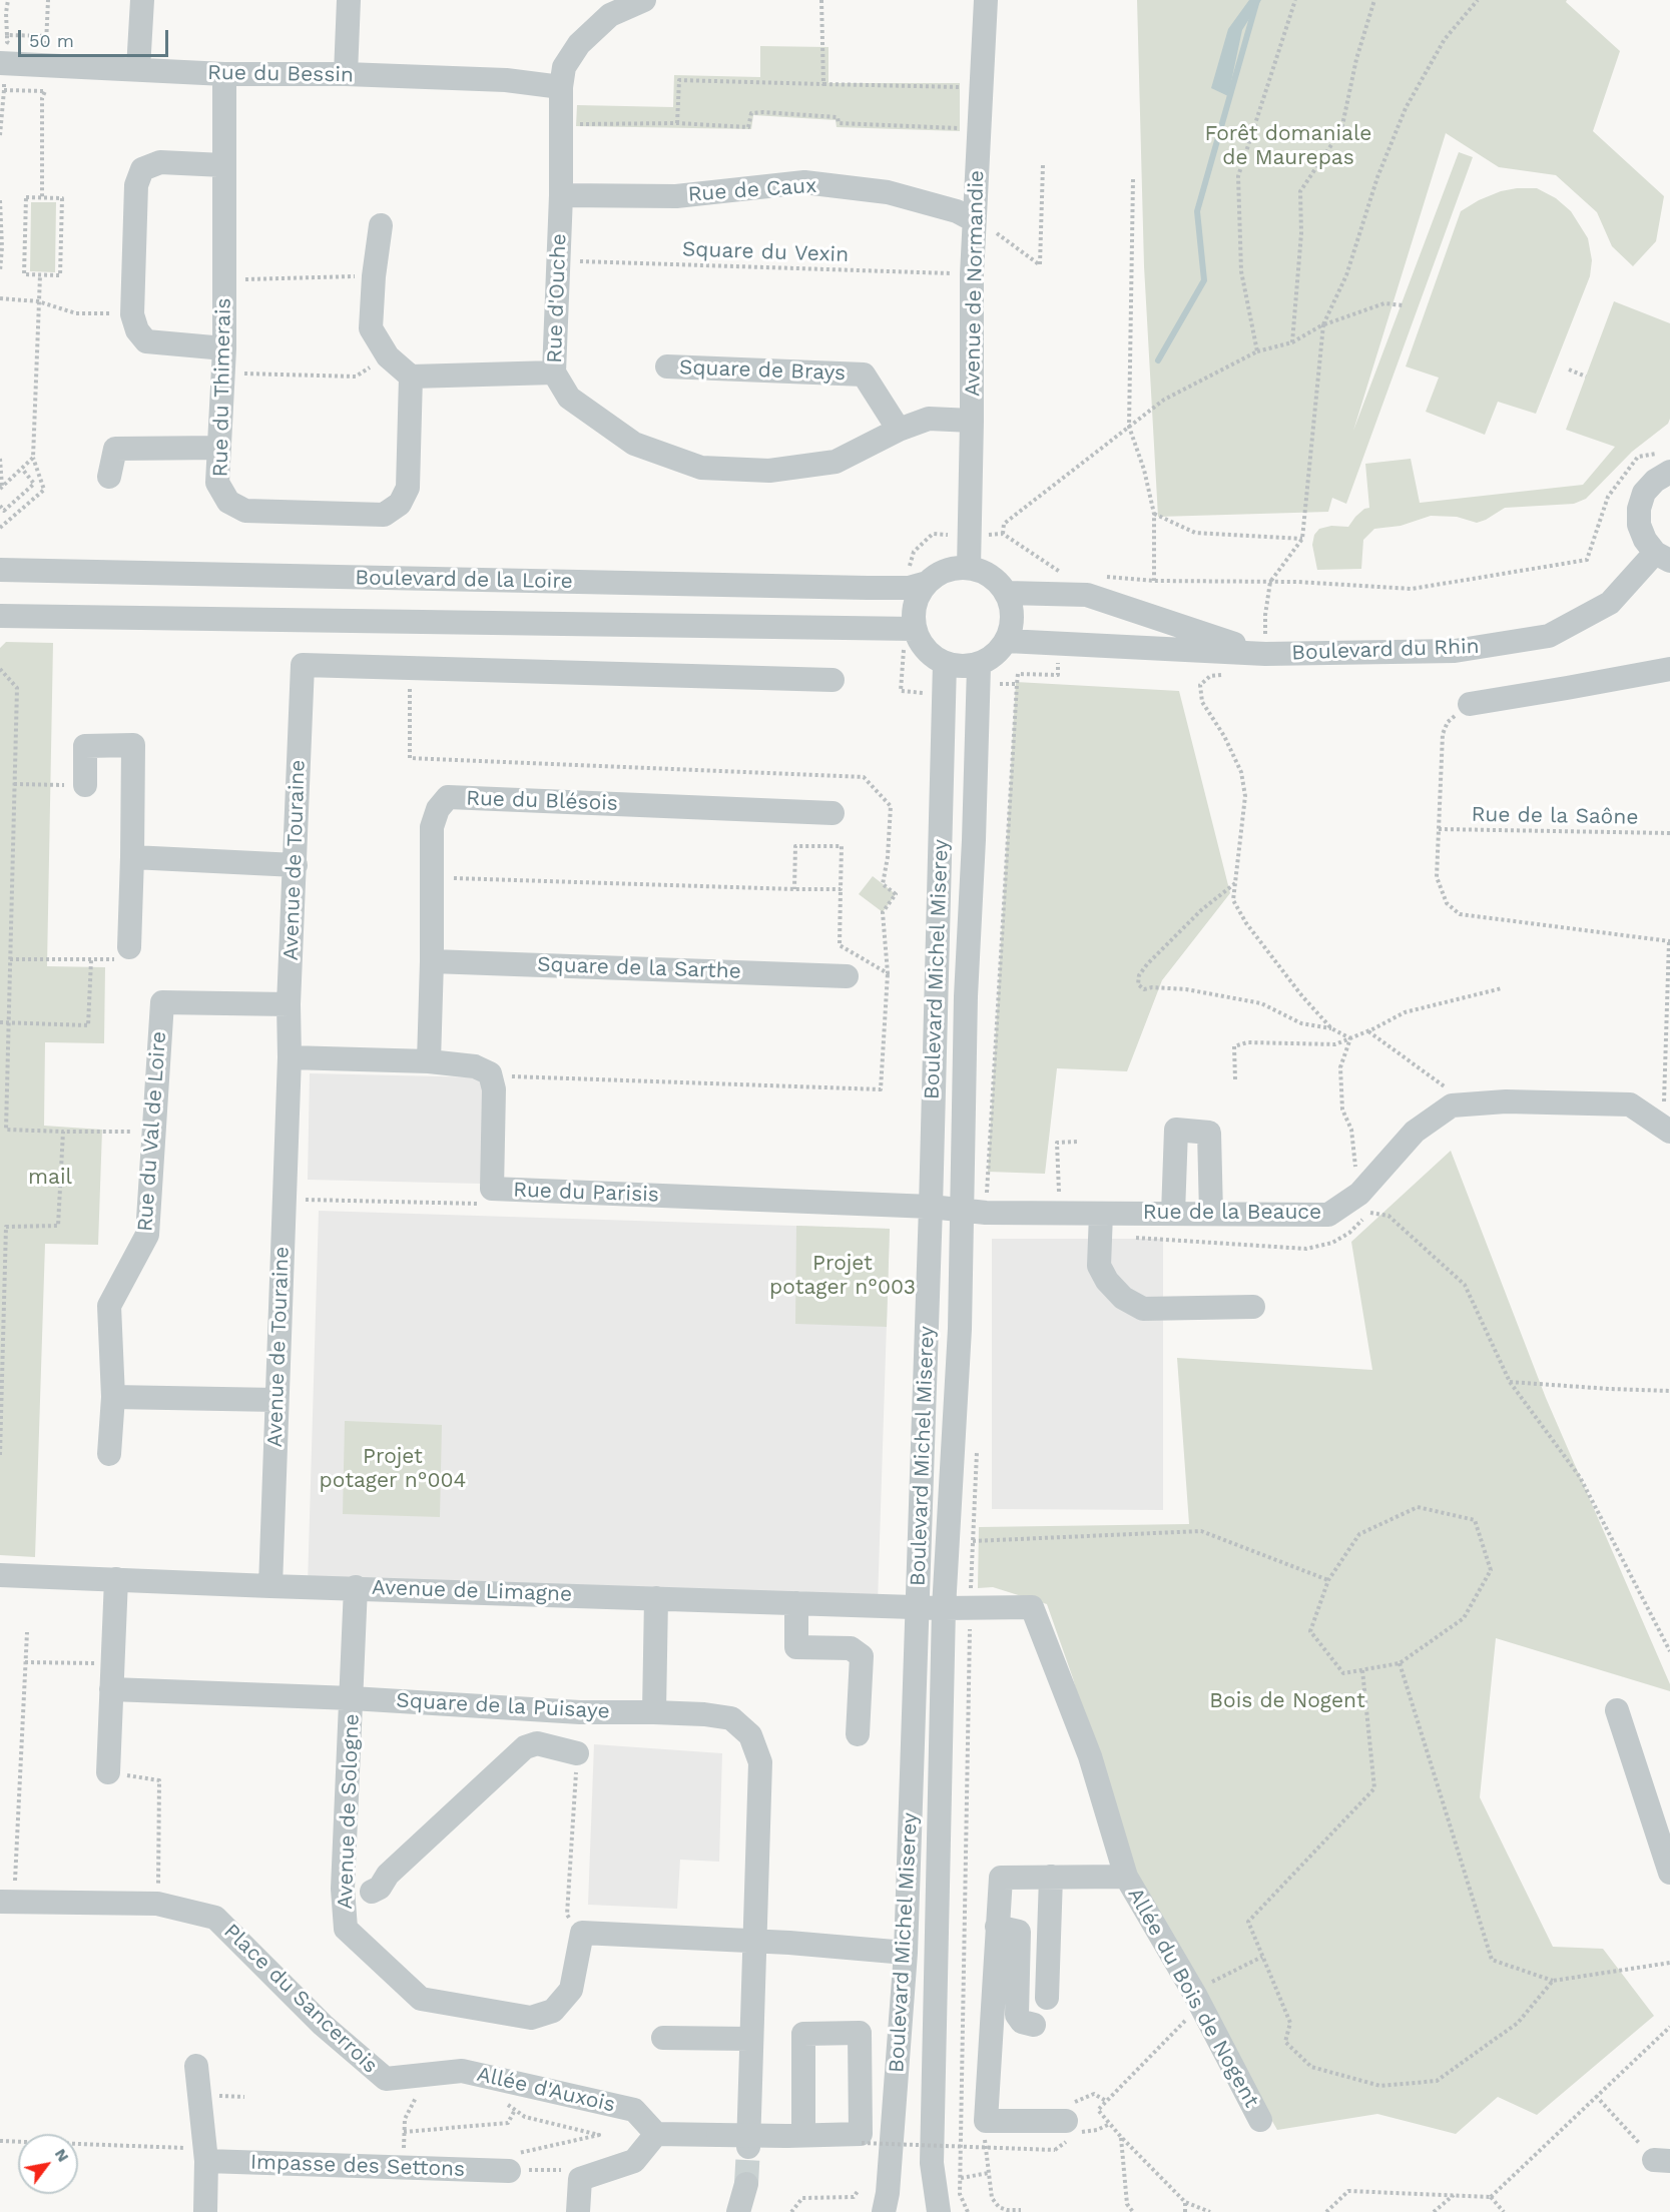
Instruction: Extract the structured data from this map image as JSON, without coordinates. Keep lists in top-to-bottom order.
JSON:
{
  "streets": {
    "street": [
      "Rue du Bessin",
      "Rue de Caux",
      "Avenue de Normandie",
      "Rue d'Ouche",
      "Square de Brays",
      "Rue du Thimerais",
      "Boulevard de la Loire",
      "Boulevard du Rhin",
      "Rue du Blésois",
      "Avenue de Touraine",
      "Square de la Sarthe",
      "Boulevard Michel Miserey",
      "Rue du Val de Loire",
      "Rue du Parisis",
      "Rue de la Beauce",
      "Avenue de Limagne",
      "Square de la Puisaye",
      "Avenue de Sologne",
      "Allée du Bois de Nogent",
      "Place du Sancerrois",
      "Allée d'Auxois",
      "Impasse des Settons"
    ],
    "path": ["Square du Vexin", "Rue de la Saône"]
  },
  "crossings": [
    ["Rue du Bessin", "Rue d'Ouche"],
    ["Rue du Bessin", "Rue du Thimerais"],
    ["Rue de Caux", "Avenue de Normandie"],
    ["Rue de Caux", "Rue d'Ouche"],
    ["Square du Vexin", "Avenue de Normandie"],
    ["Square du Vexin", "Rue d'Ouche"],
    ["Avenue de Normandie", "Rue d'Ouche"],
    ["Avenue de Normandie", "Boulevard de la Loire"],
    ["Avenue de Normandie", "Boulevard du Rhin"],
    ["Avenue de Normandie", "Boulevard Michel Miserey"],
    ["Rue d'Ouche", "Square de Brays"],
    ["Boulevard de la Loire", "Boulevard du Rhin"],
    ["Boulevard de la Loire", "Boulevard Michel Miserey"],
    ["Boulevard du Rhin", "Boulevard Michel Miserey"],
    ["Rue du Blésois", "Square de la Sarthe"],
    ["Avenue de Touraine", "Rue du Val de Loire"],
    ["Avenue de Touraine", "Avenue de Limagne"],
    ["Boulevard Michel Miserey", "Rue du Parisis"],
    ["Boulevard Michel Miserey", "Rue de la Beauce"],
    ["Boulevard Michel Miserey", "Avenue de Limagne"],
    ["Boulevard Michel Miserey", "Allée du Bois de Nogent"],
    ["Rue du Parisis", "Rue de la Beauce"],
    ["Avenue de Limagne", "Avenue de Sologne"],
    ["Avenue de Limagne", "Allée du Bois de Nogent"],
    ["Square de la Puisaye", "Avenue de Sologne"],
    ["Place du Sancerrois", "Allée d'Auxois"]
  ],
  "parks": [
    "Forêt domaniale de Maurepas",
    "mail",
    "Projet potager n°003",
    "Projet potager n°004",
    "Bois de Nogent"
  ],
  "scale_bar": "50 m",
  "north": "top right"
}
